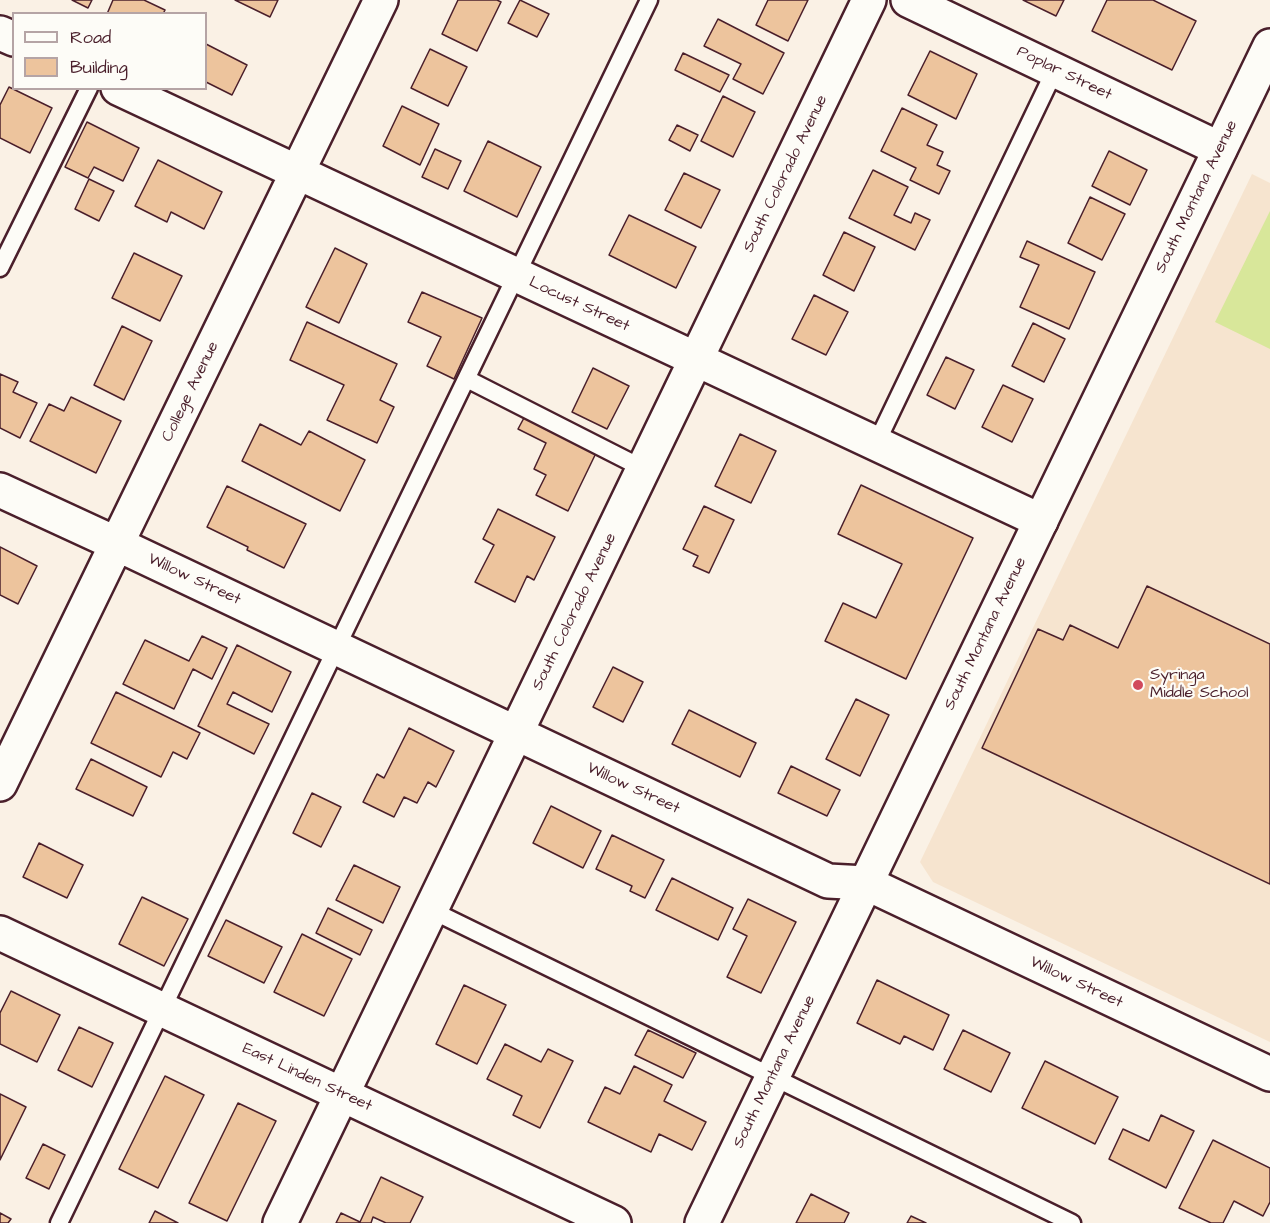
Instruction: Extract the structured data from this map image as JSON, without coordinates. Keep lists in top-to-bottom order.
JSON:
{
  "streets": {
    "street": [
      "Poplar Street",
      "South Colorado Avenue",
      "South Montana Avenue",
      "Locust Street",
      "College Avenue",
      "Willow Street",
      "East Linden Street"
    ]
  },
  "crossings": [
    ["Poplar Street", "South Montana Avenue"],
    ["South Colorado Avenue", "Locust Street"],
    ["South Colorado Avenue", "Willow Street"],
    ["South Colorado Avenue", "East Linden Street"],
    ["South Montana Avenue", "Locust Street"],
    ["South Montana Avenue", "Willow Street"],
    ["Locust Street", "College Avenue"],
    ["College Avenue", "Willow Street"]
  ],
  "places": ["Syringa Middle School"],
  "legend": ["Road", "Building"]
}
